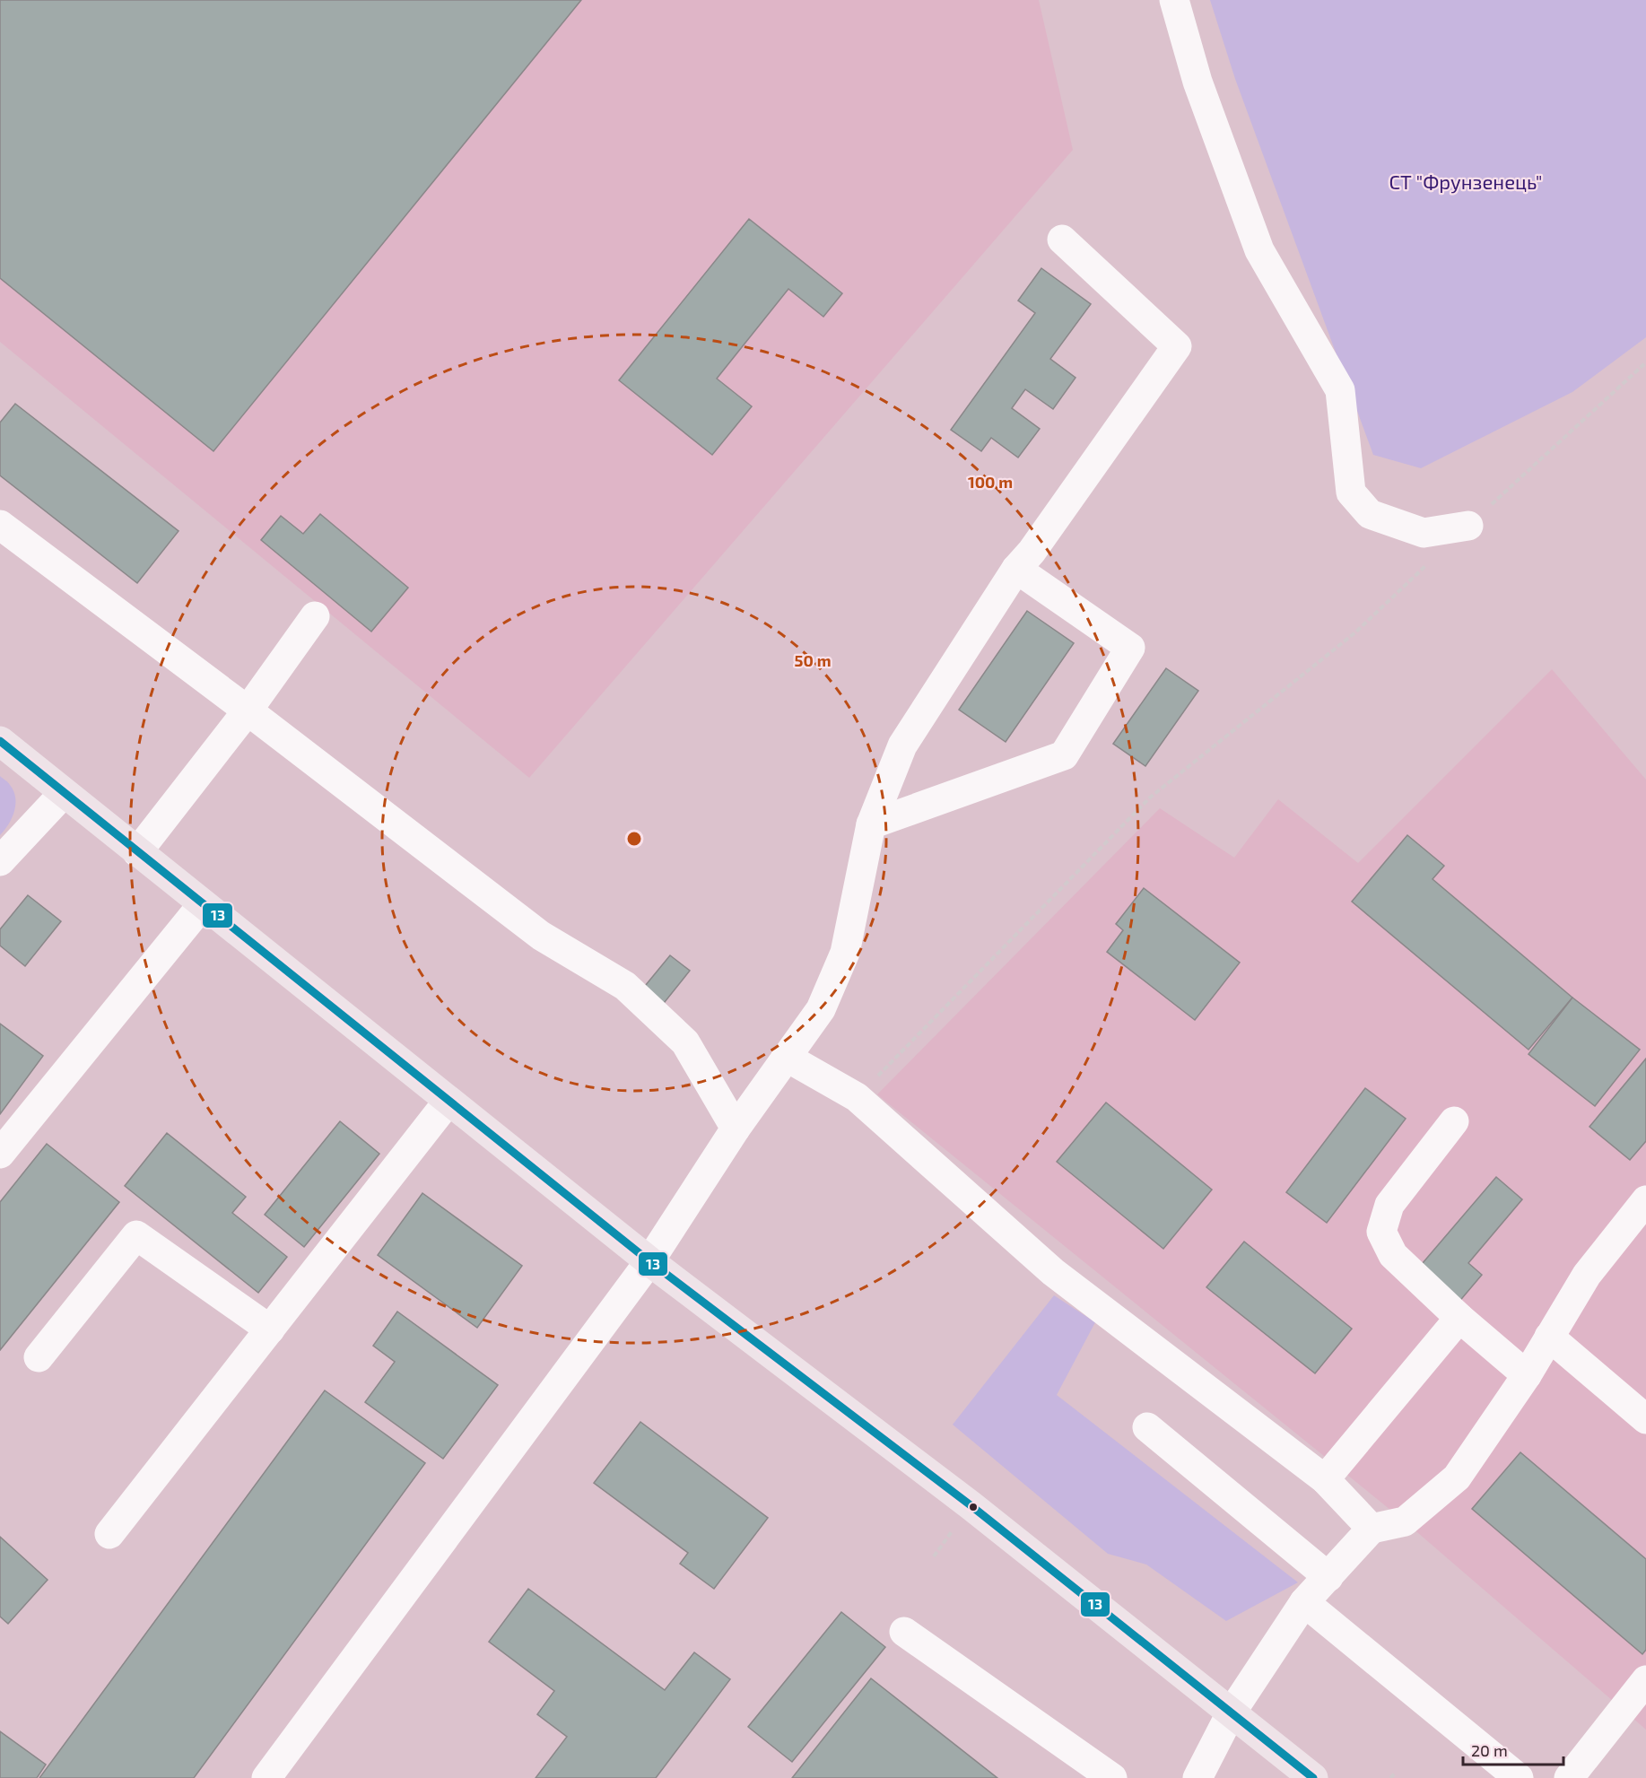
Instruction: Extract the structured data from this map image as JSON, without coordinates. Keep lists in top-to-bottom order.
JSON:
{
  "parks": ["СТ \"Фрунзенець\""],
  "lines": ["transit line 13"],
  "scale_bar": "20 m",
  "rings": ["100 m", "50 m"]
}
